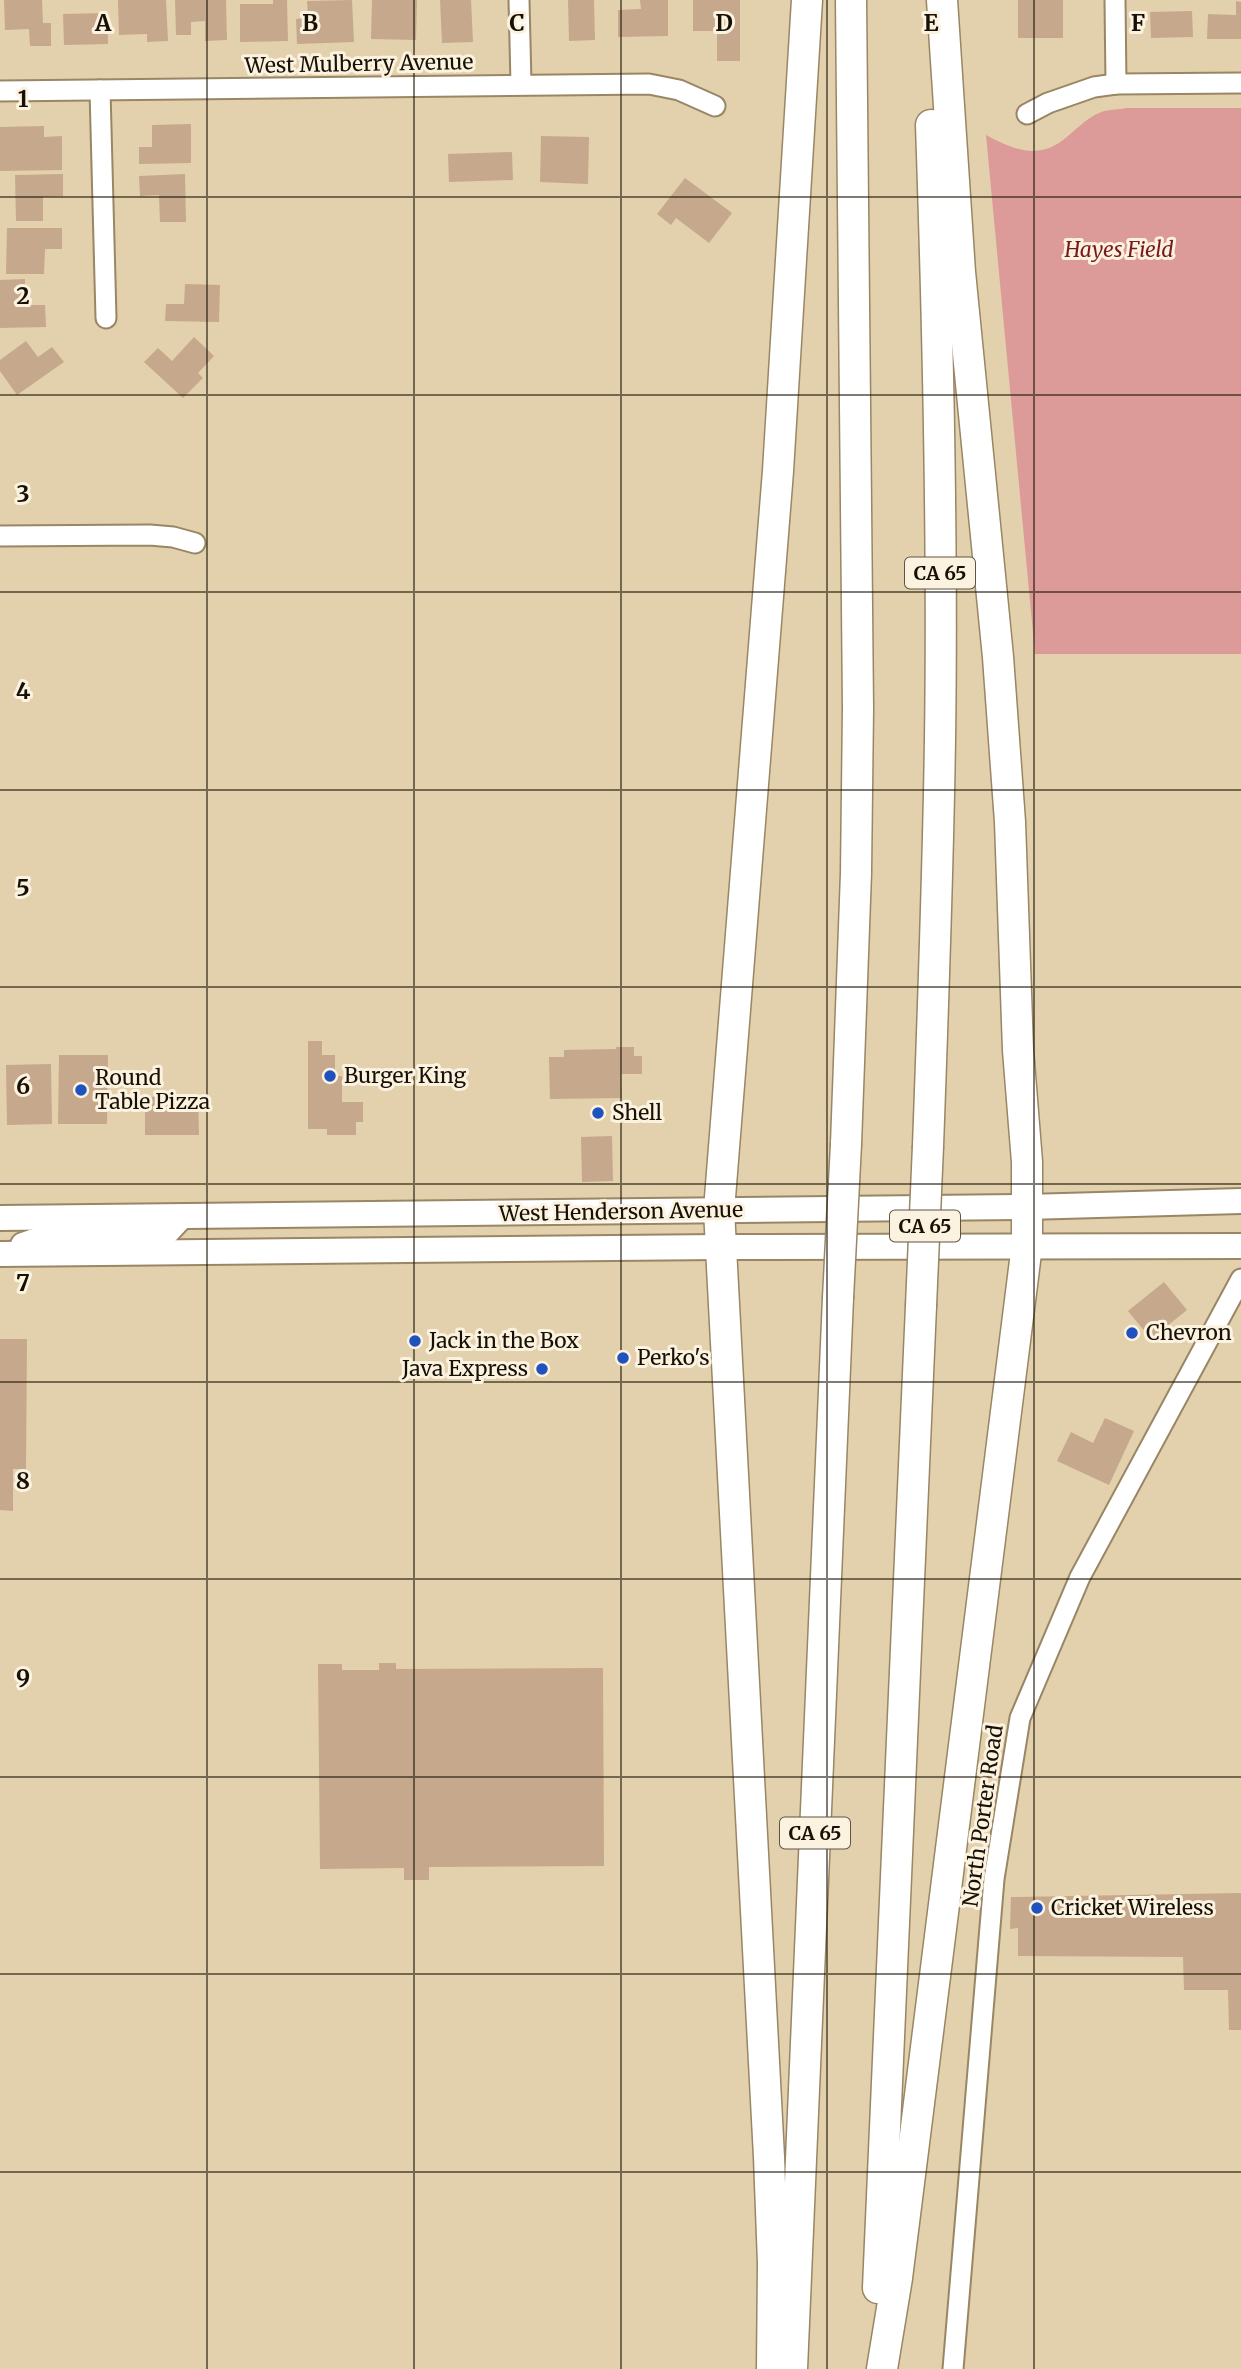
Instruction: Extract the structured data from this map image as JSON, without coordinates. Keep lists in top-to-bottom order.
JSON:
{
  "streets": {
    "highway": ["CA 65"],
    "main road": ["West Henderson Avenue"],
    "street": ["West Mulberry Avenue", "North Porter Road"]
  },
  "parks": ["Hayes Field"],
  "places": [
    "Burger King",
    "Round Table Pizza",
    "Shell",
    "Chevron",
    "Jack in the Box",
    "Perko's",
    "Java Express",
    "Cricket Wireless"
  ],
  "grid": {
    "columns": [
      "A",
      "B",
      "C",
      "D",
      "E",
      "F"
    ],
    "rows": [
      "1",
      "2",
      "3",
      "4",
      "5",
      "6",
      "7",
      "8",
      "9"
    ]
  }
}
